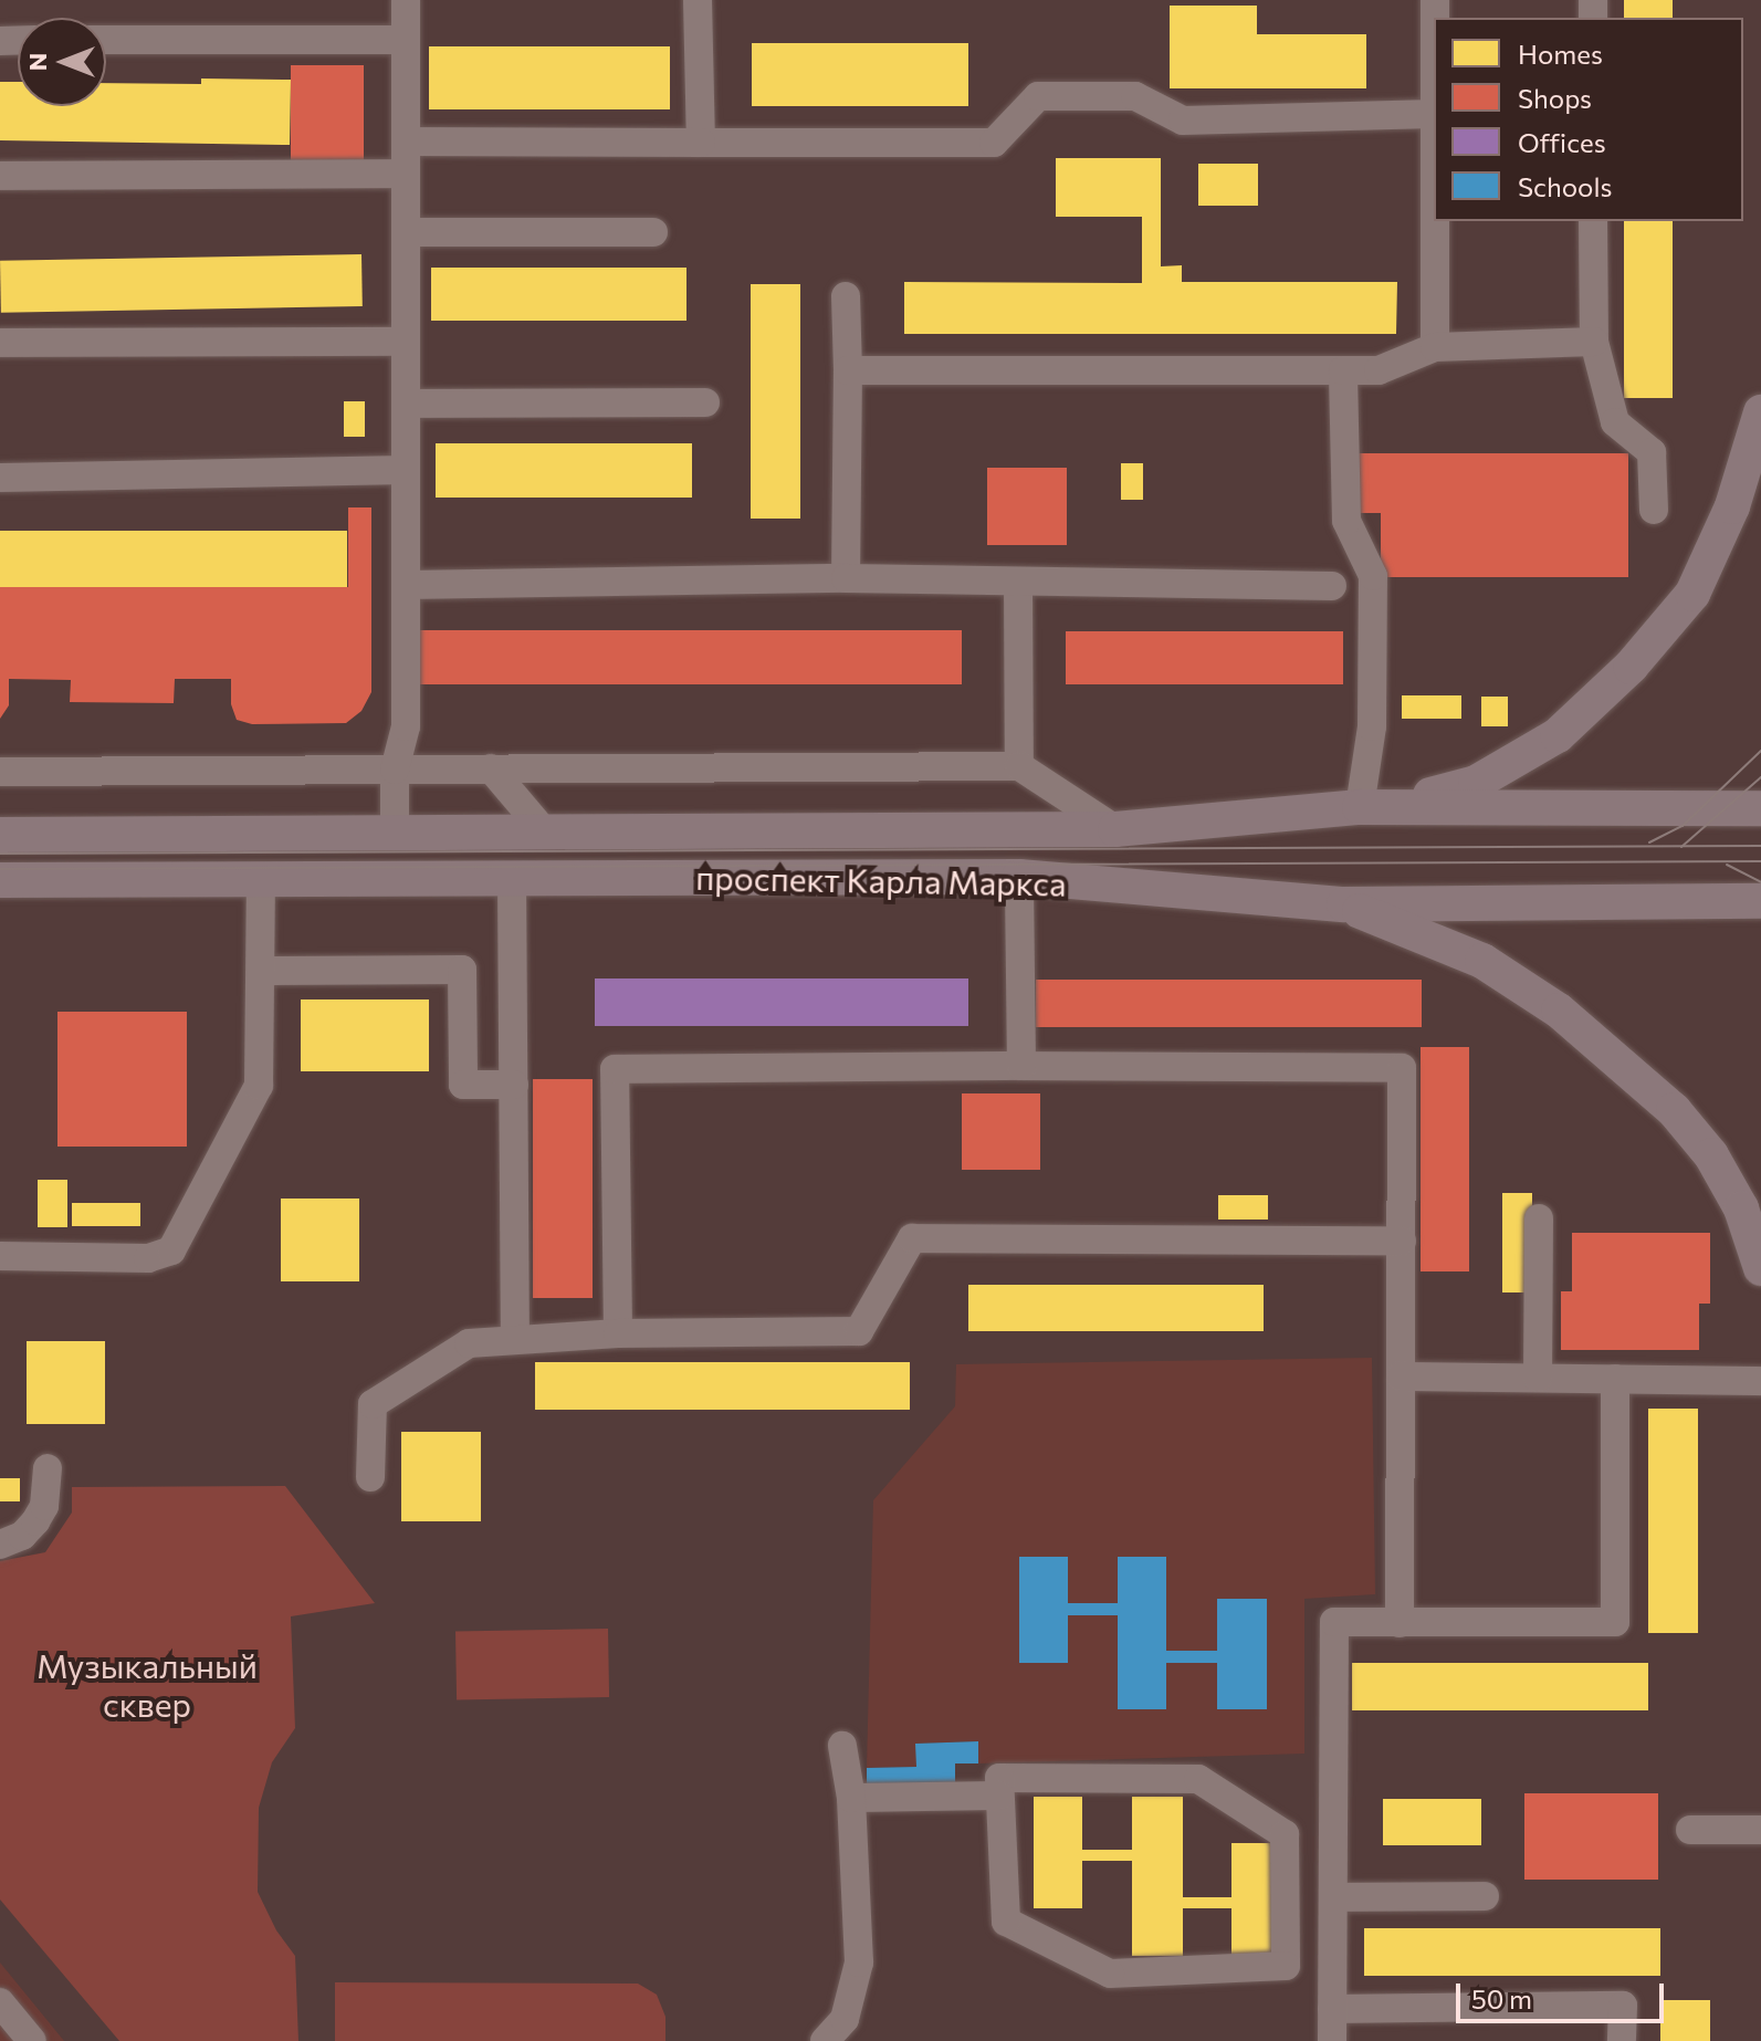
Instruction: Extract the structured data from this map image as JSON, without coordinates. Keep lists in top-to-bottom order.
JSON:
{
  "streets": {
    "main road": ["проспект Карла Маркса"]
  },
  "parks": ["Музыкальный сквер"],
  "legend": [
    "Homes",
    "Shops",
    "Offices",
    "Schools"
  ],
  "scale_bar": "50 m",
  "north": "left"
}
